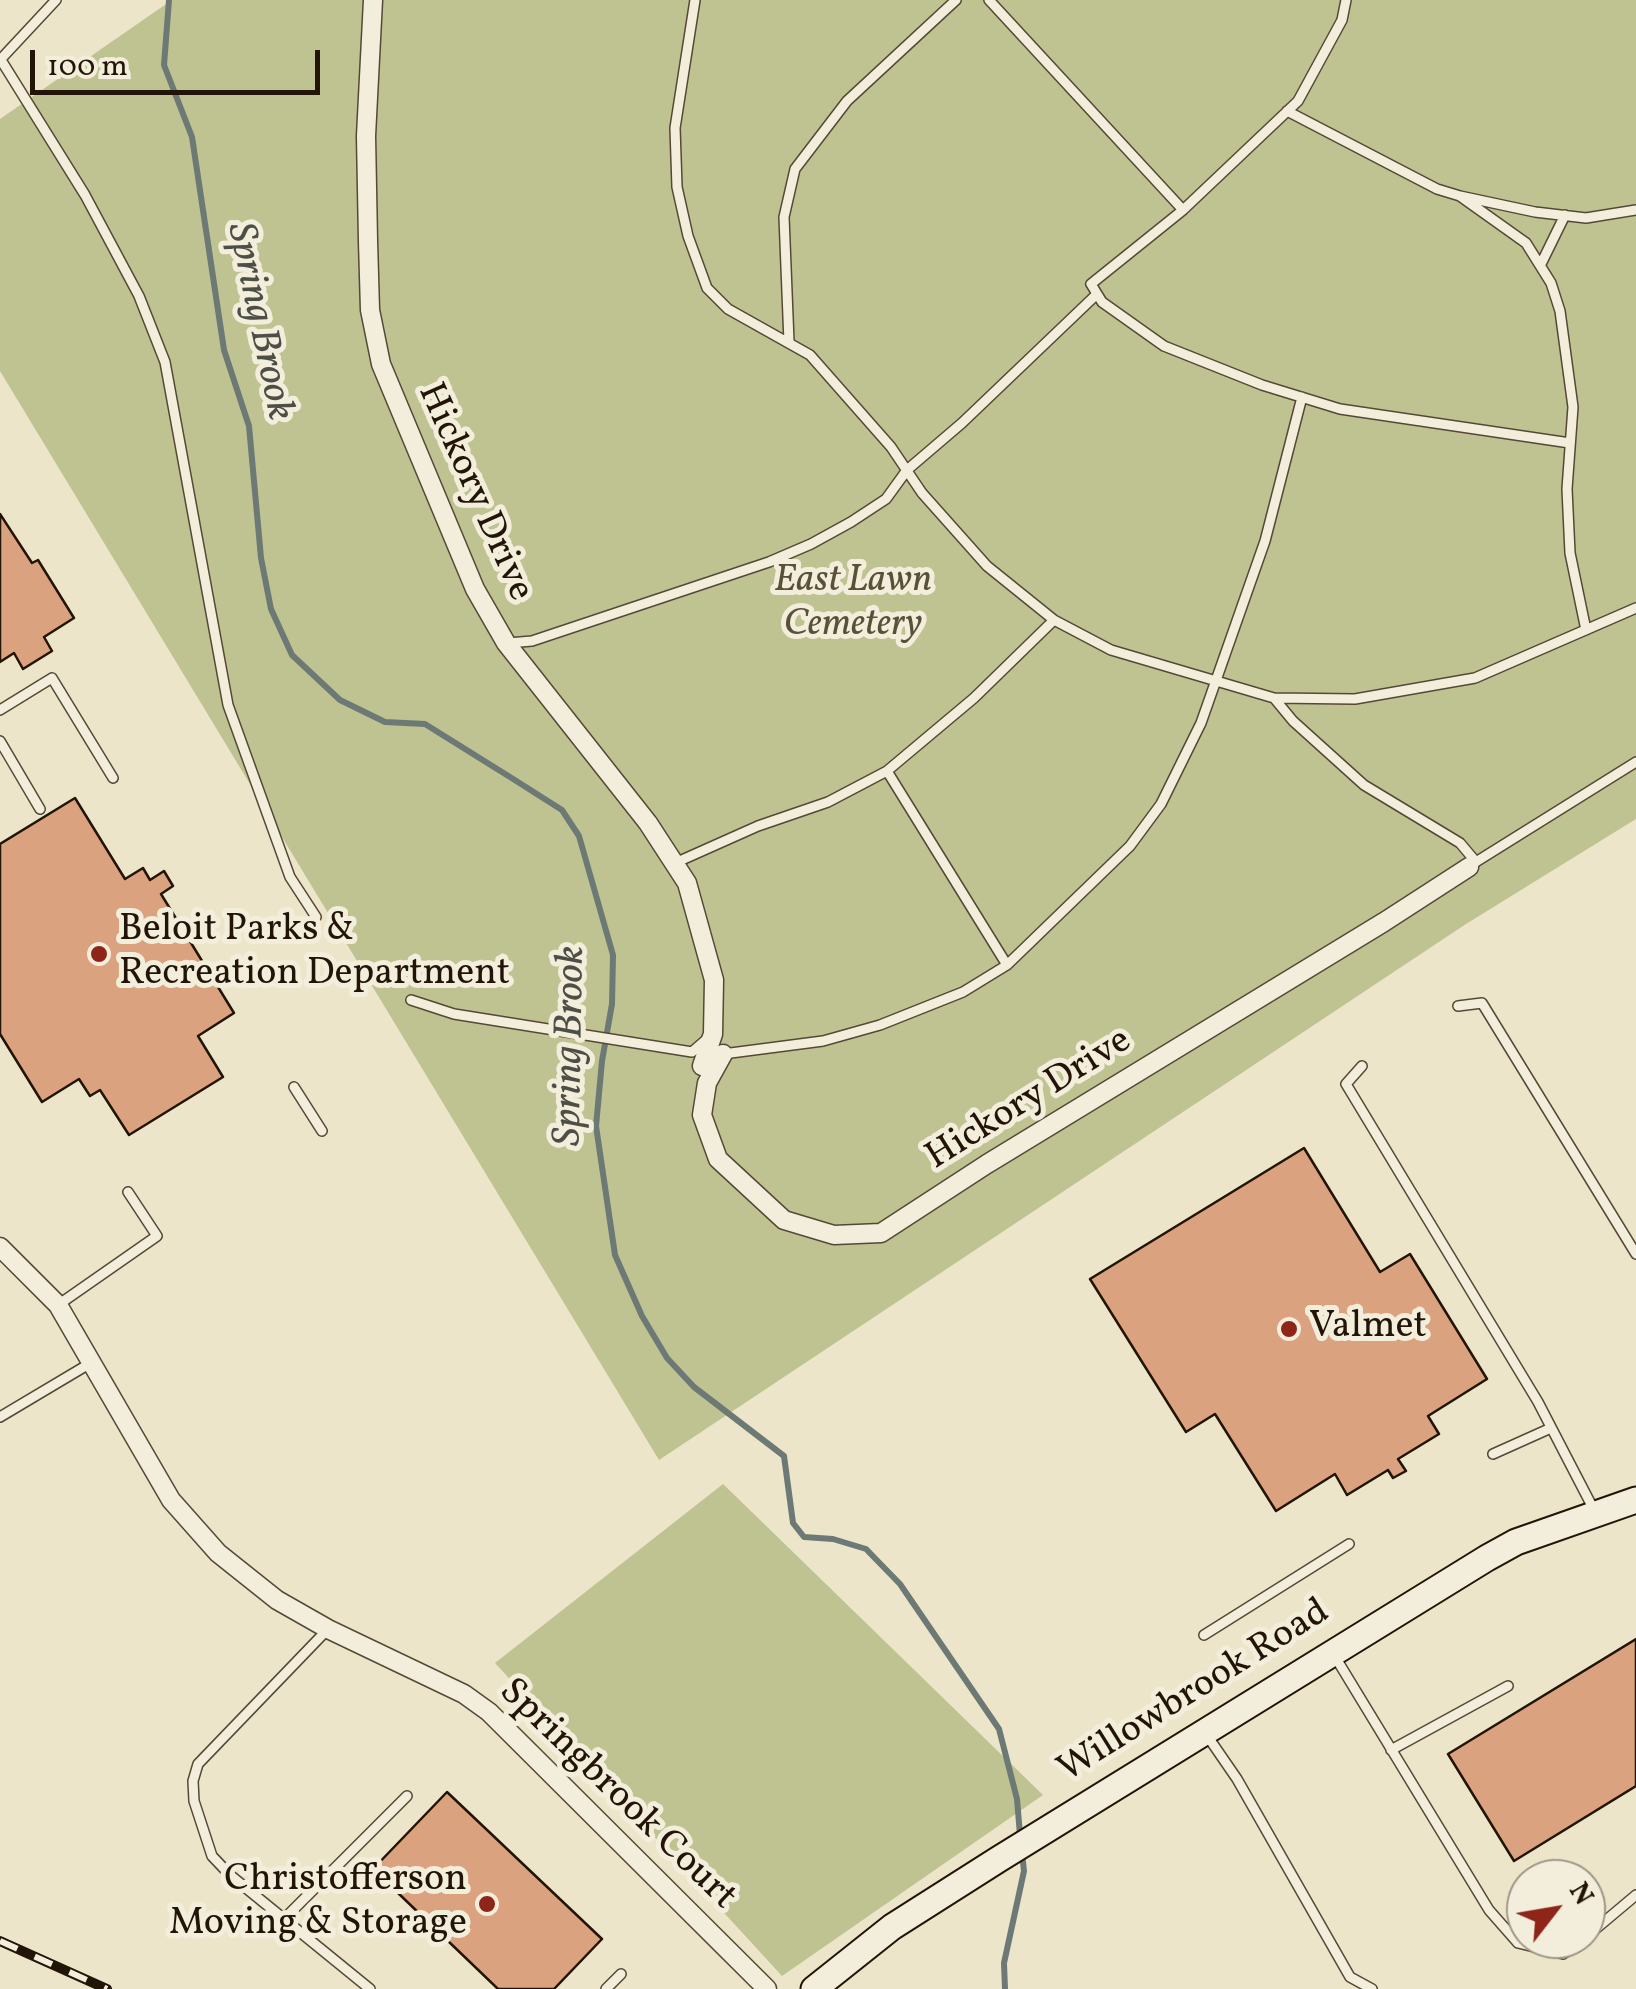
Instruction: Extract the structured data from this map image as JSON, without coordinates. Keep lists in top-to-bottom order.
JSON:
{
  "streets": {
    "street": ["Hickory Drive", "Willowbrook Road", "Springbrook Court"]
  },
  "water": ["Spring Brook"],
  "parks": ["East Lawn Cemetery"],
  "places": ["Beloit Parks & Recreation Department", "Valmet", "Christofferson Moving & Storage"],
  "scale_bar": "100 m",
  "north": "top right"
}
